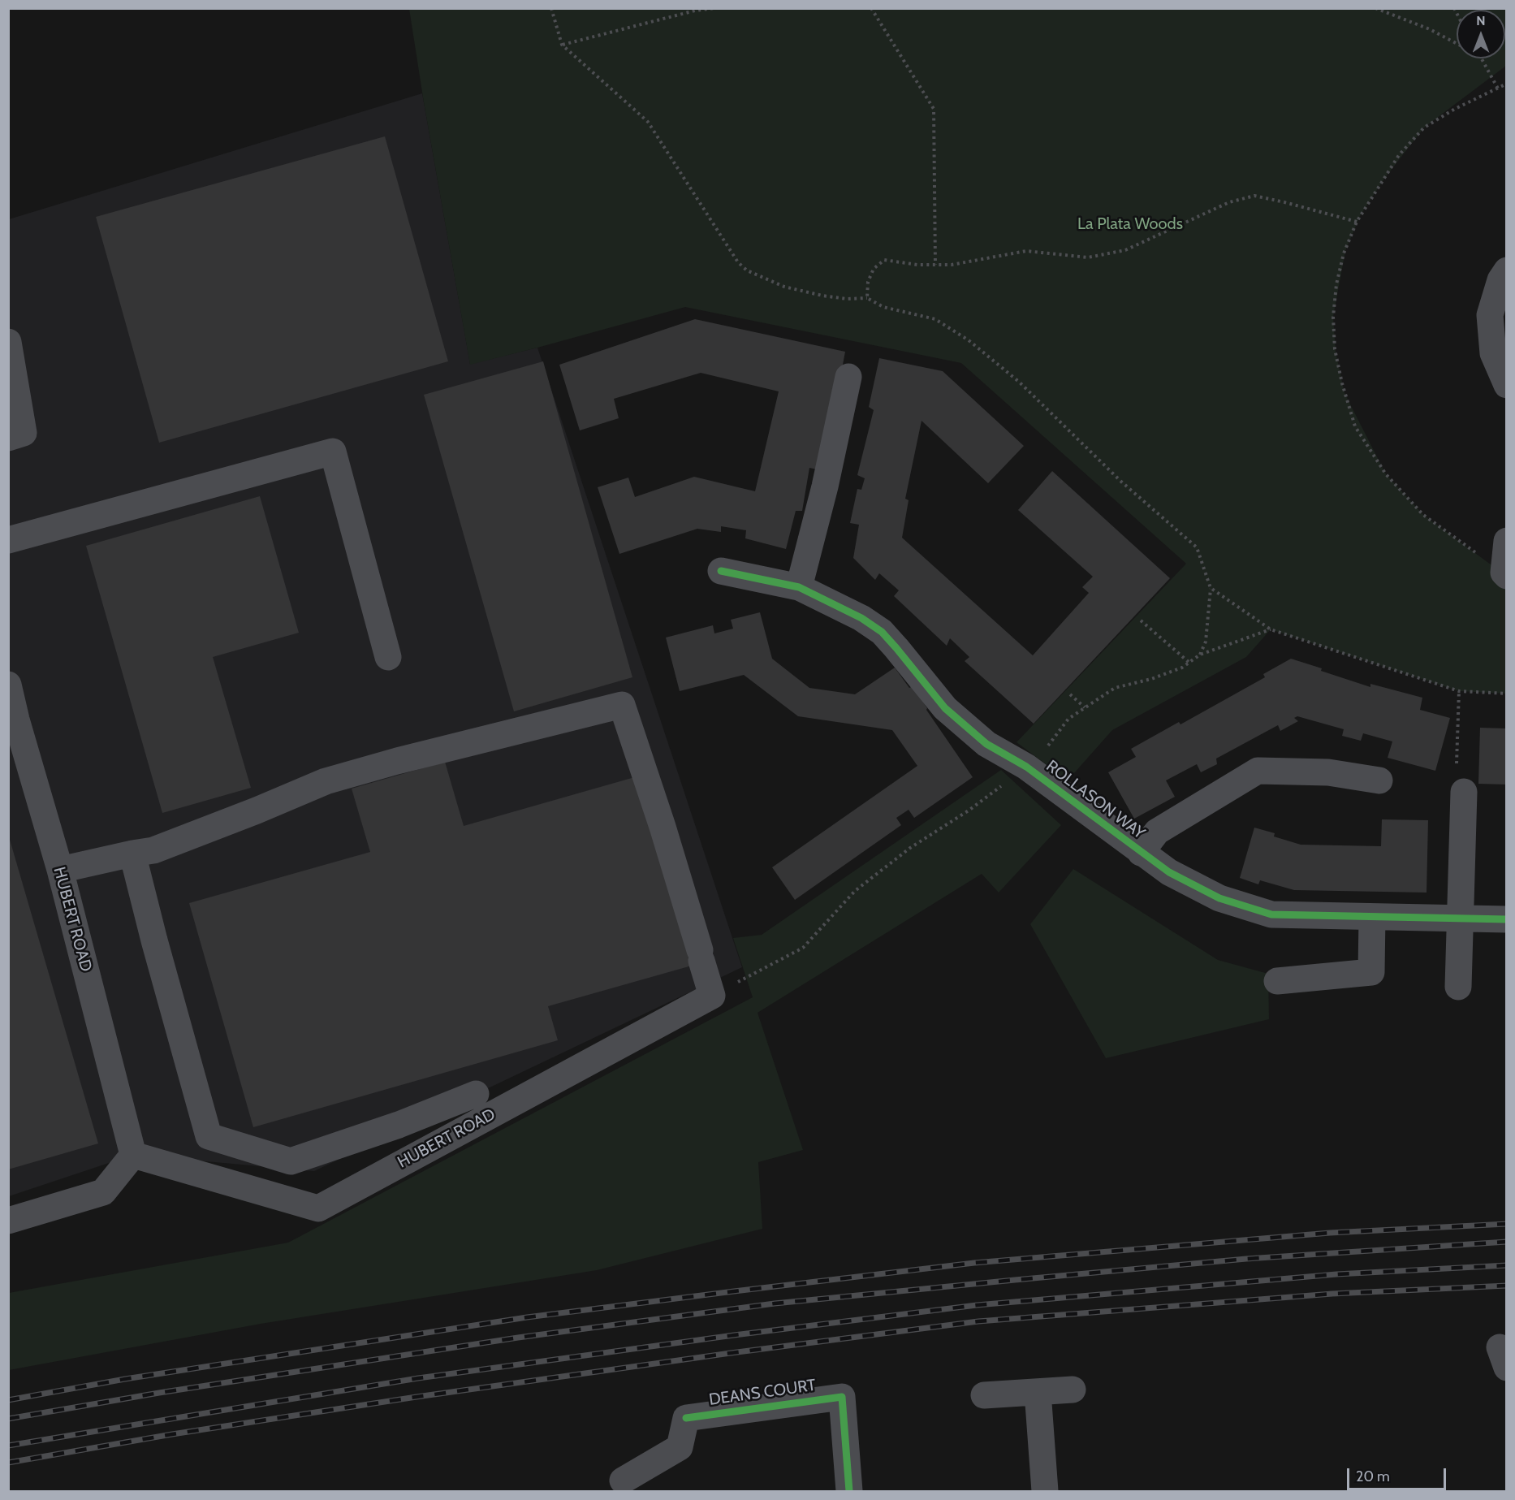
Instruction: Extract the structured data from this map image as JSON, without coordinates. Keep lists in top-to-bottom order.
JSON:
{
  "streets": {
    "street": ["ROLLASON WAY", "HUBERT ROAD", "DEANS COURT"]
  },
  "parks": ["La Plata Woods"],
  "scale_bar": "20 m",
  "north": "top"
}
